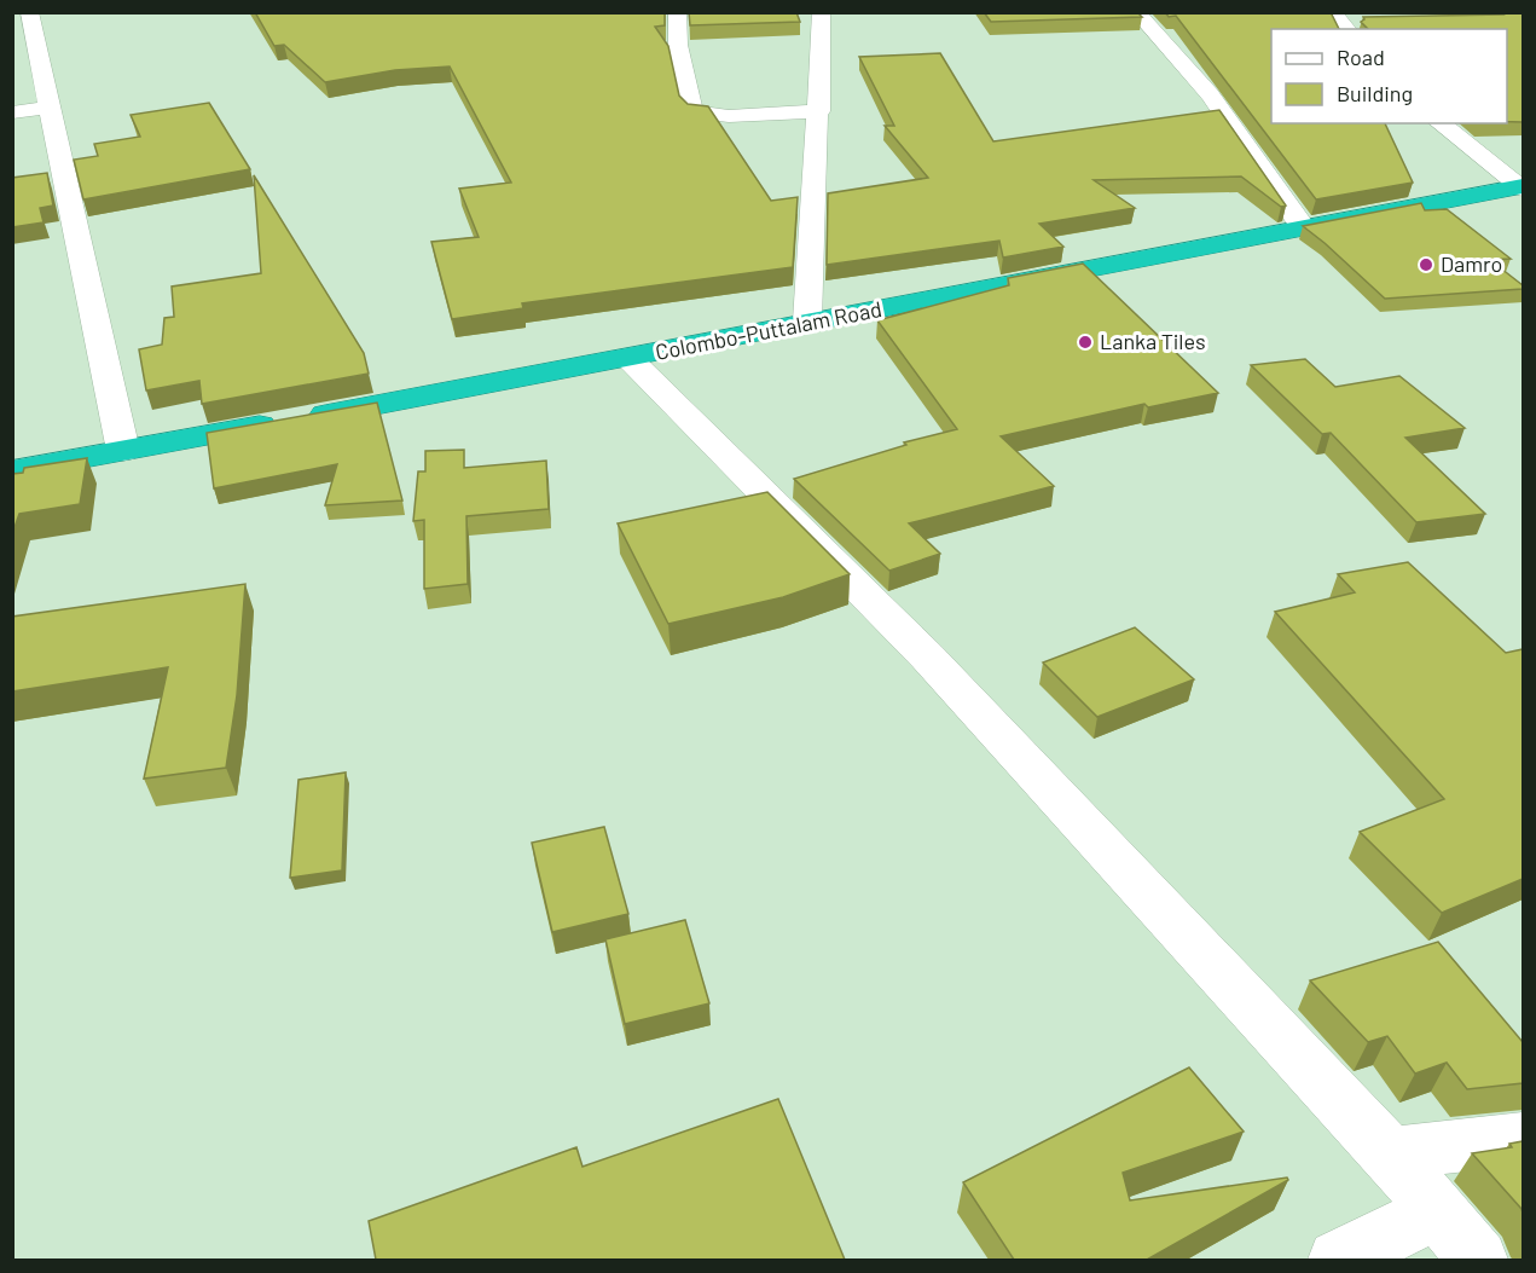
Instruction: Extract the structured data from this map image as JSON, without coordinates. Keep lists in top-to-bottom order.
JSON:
{
  "streets": {
    "highway": ["Colombo-Puttalam Road"]
  },
  "places": ["Damro", "Lanka Tiles"],
  "legend": ["Road", "Building"]
}
